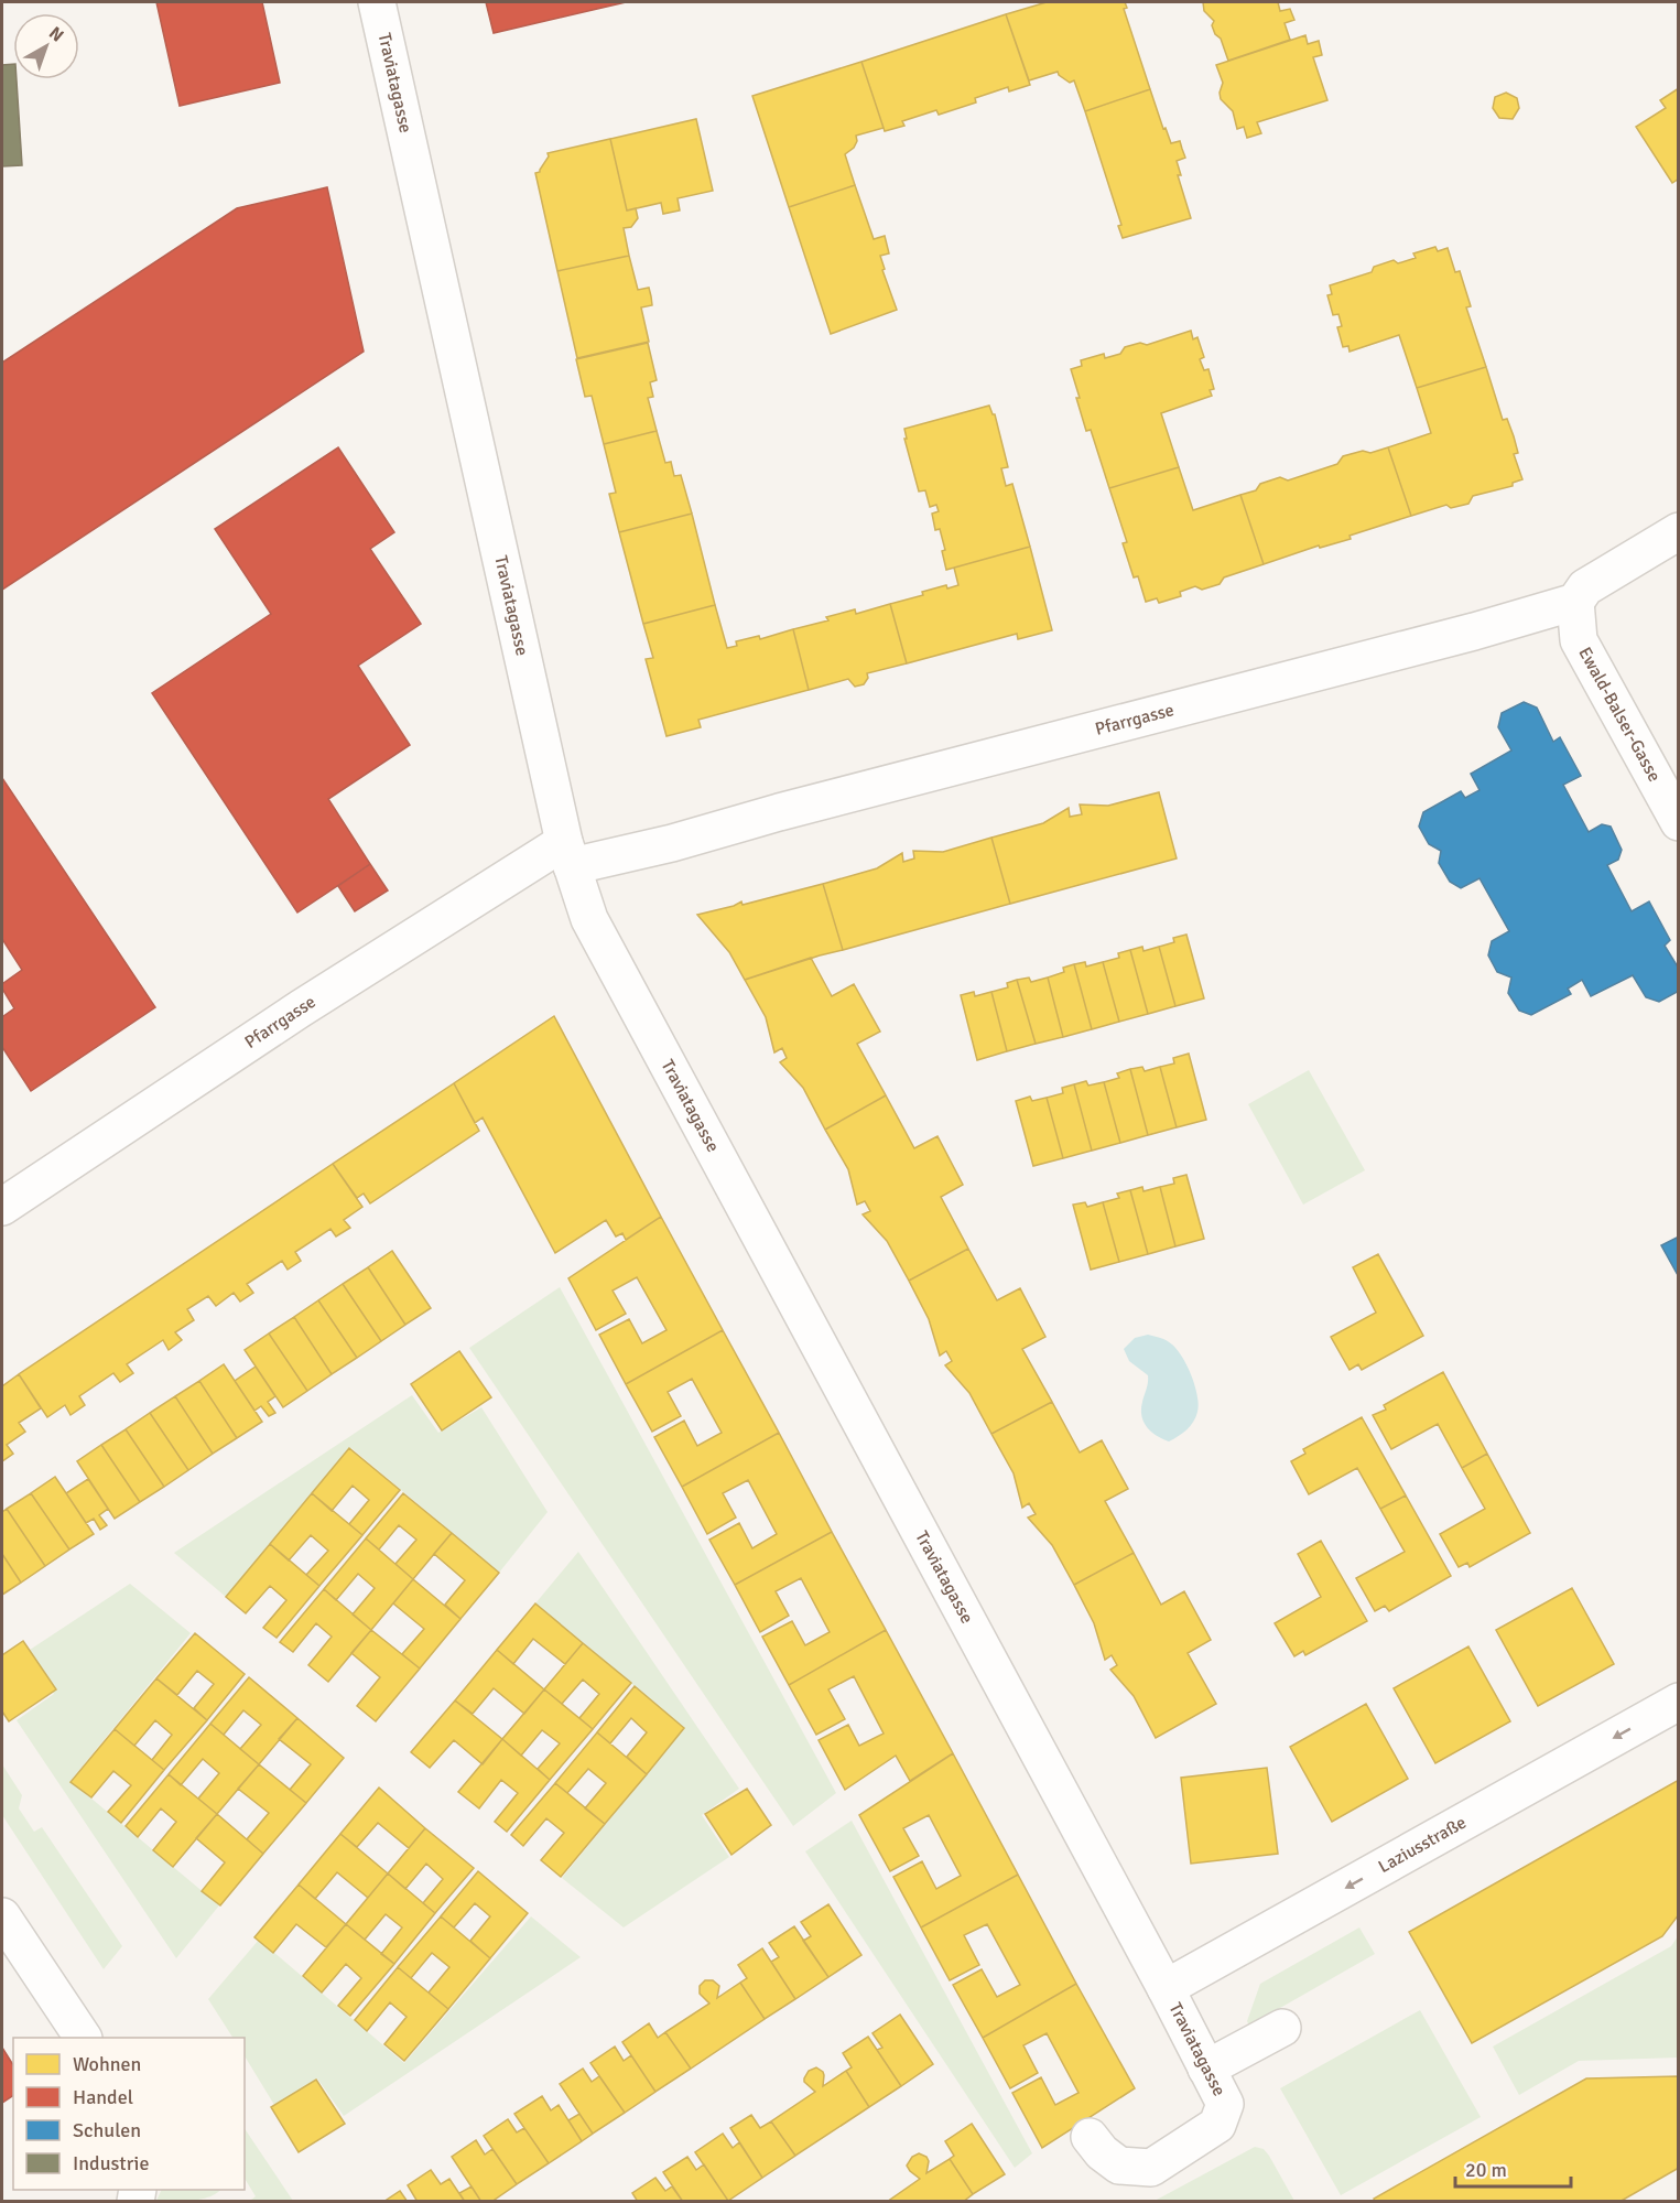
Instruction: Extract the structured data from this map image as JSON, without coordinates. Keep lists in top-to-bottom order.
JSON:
{
  "streets": {
    "street": [
      "Traviatagasse",
      "Ewald-Balser-Gasse",
      "Pfarrgasse",
      "Laziusstraße"
    ]
  },
  "crossings": [
    ["Traviatagasse", "Pfarrgasse"],
    ["Traviatagasse", "Laziusstraße"],
    ["Ewald-Balser-Gasse", "Pfarrgasse"]
  ],
  "one_way": ["Laziusstraße"],
  "legend": [
    "Wohnen",
    "Handel",
    "Schulen",
    "Industrie"
  ],
  "scale_bar": "20 m",
  "north": "top right"
}
